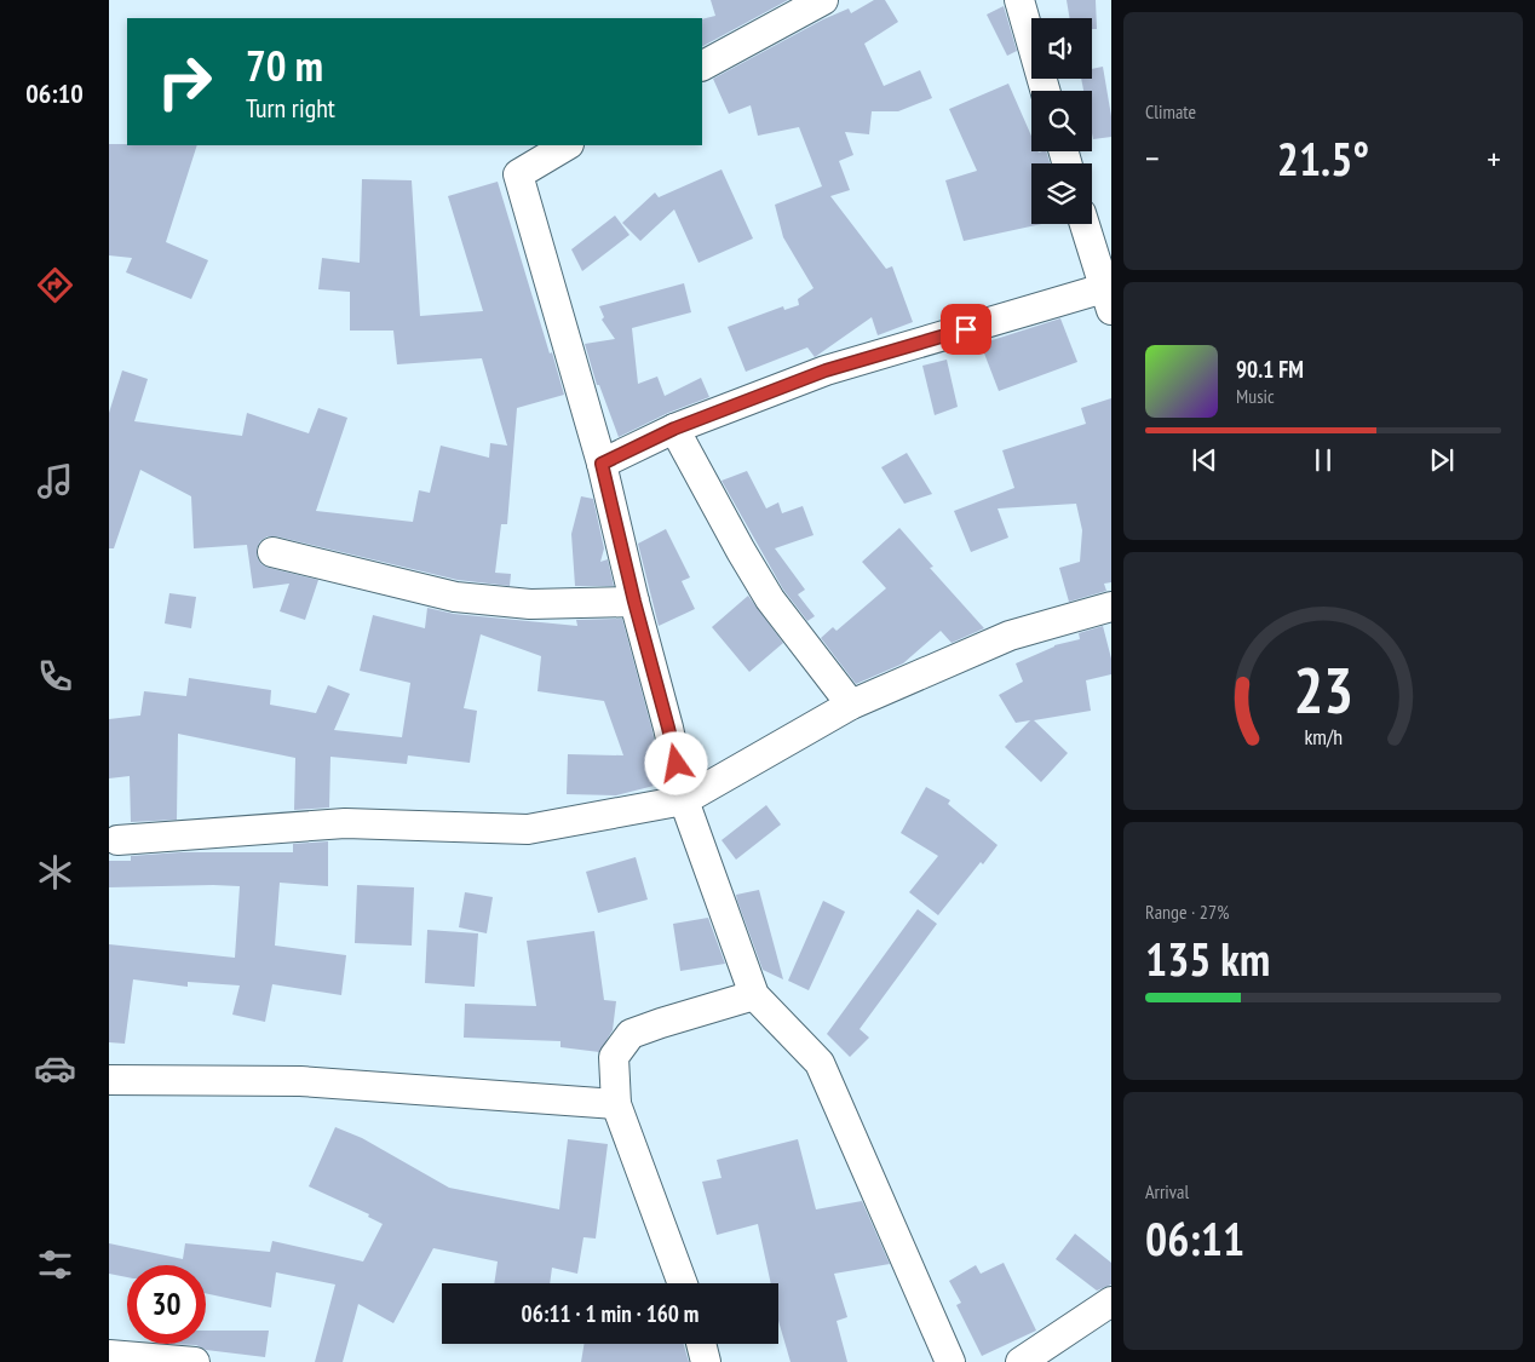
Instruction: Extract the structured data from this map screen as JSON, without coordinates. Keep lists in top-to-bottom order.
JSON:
{
  "page": {
    "tabs": "06:10",
    "tile": [
      "Climate",
      ["Range · 27%", "135 km"],
      ["Arrival", "06:11"]
    ],
    "turn": ["70 m", "Turn right"],
    "heat": ["−", "21.5°", "+"],
    "song": ["90.1 FM", "Music"],
    "limit": "30",
    "trip": "06:11 · 1 min · 160 m",
    "gauge": ["23", "km/h"]
  }
}
